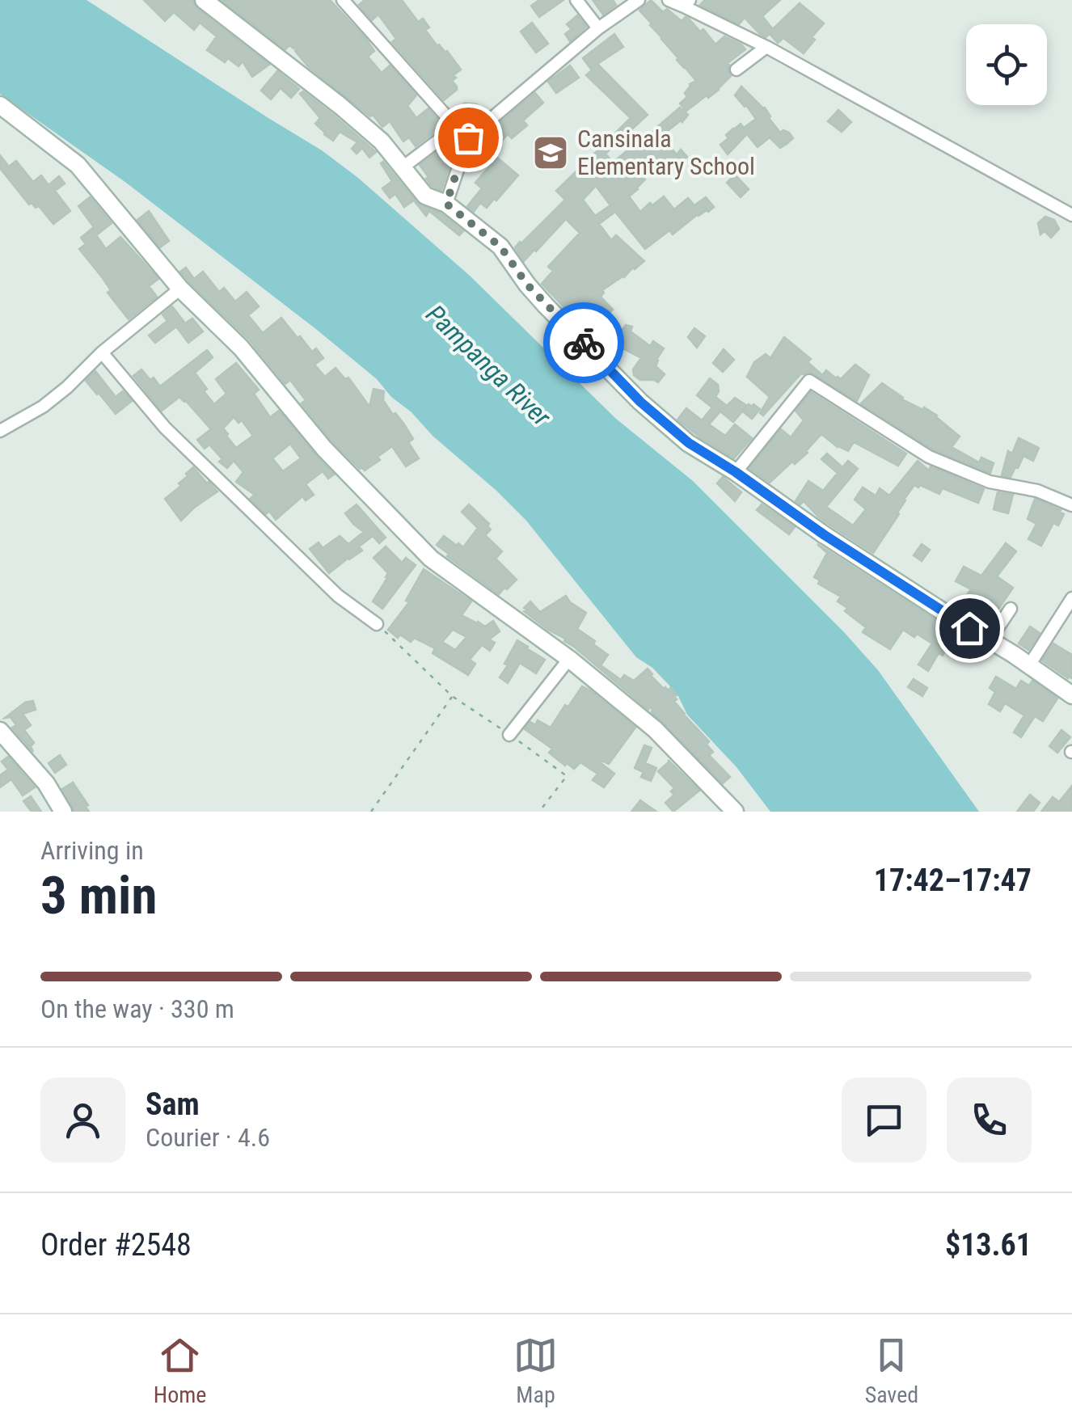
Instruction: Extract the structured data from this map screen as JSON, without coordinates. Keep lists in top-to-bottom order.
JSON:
{
  "water": ["Pampanga River"],
  "places": {
    "school or university": ["Cansinala Elementary School"]
  },
  "page": {
    "heading": ["3 min", "Arriving in", "17:42–17:47"],
    "panel": [
      "Sam",
      "Courier · 4.6",
      "Order #2548",
      "$13.61"
    ],
    "bar": "On the way · 330 m",
    "tabs": ["Home", "Map", "Saved"]
  }
}
